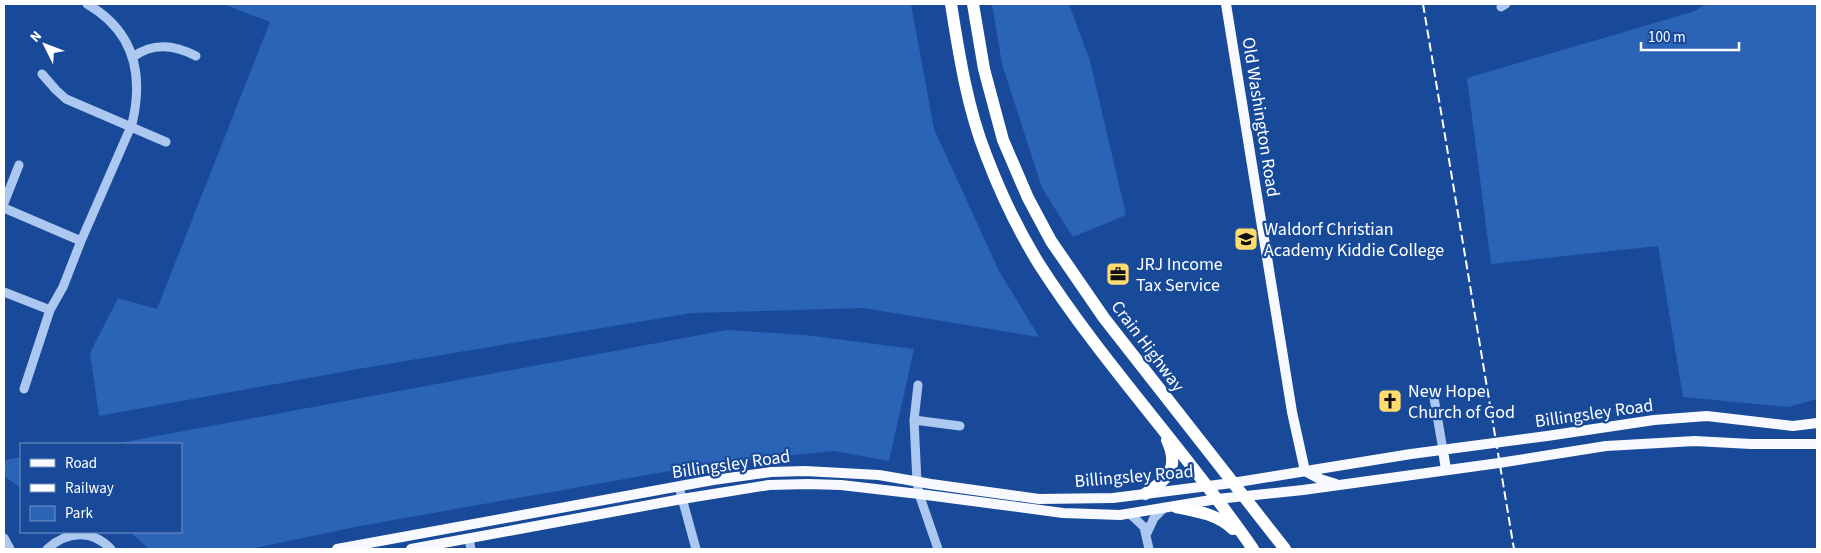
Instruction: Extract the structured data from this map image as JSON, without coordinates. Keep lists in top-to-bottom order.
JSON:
{
  "streets": {
    "highway": ["Crain Highway"],
    "main road": ["Old Washington Road", "Billingsley Road"]
  },
  "crossings": [
    ["Old Washington Road", "Billingsley Road"],
    ["Crain Highway", "Billingsley Road"]
  ],
  "places": {
    "school or university": ["Waldorf Christian Academy Kiddie College"],
    "office": ["JRJ Income Tax Service"],
    "church": ["New Hope Church of God"]
  },
  "legend": ["Road", "Railway", "Park"],
  "scale_bar": "100 m",
  "north": "top left"
}
